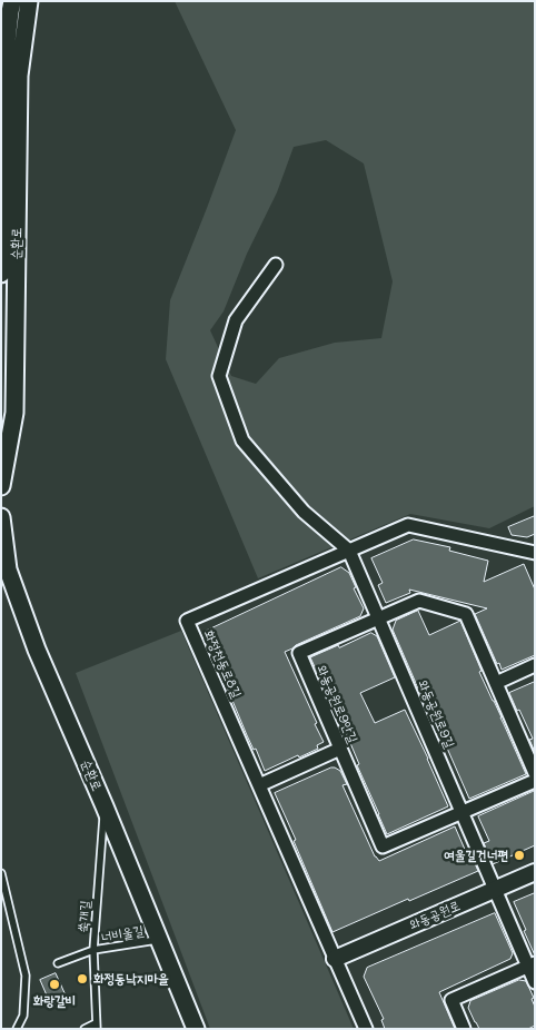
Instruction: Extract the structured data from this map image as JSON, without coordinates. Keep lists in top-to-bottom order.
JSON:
{
  "streets": {
    "main road": ["순환로"],
    "street": [
      "화정천동로8길",
      "와동공원로9안길",
      "와동공원로9길",
      "와동공원로"
    ],
    "lane": ["쑥개길", "너비울길"]
  },
  "crossings": [
    ["순환로", "쑥개길"],
    ["순환로", "너비울길"],
    ["화정천동로8길", "와동공원로9길"],
    ["화정천동로8길", "와동공원로"],
    ["와동공원로9안길", "와동공원로9길"],
    ["와동공원로9길", "와동공원로"],
    ["쑥개길", "너비울길"]
  ],
  "places": ["여울길건너편", "화정동낙지마을", "화랑갈비"]
}
